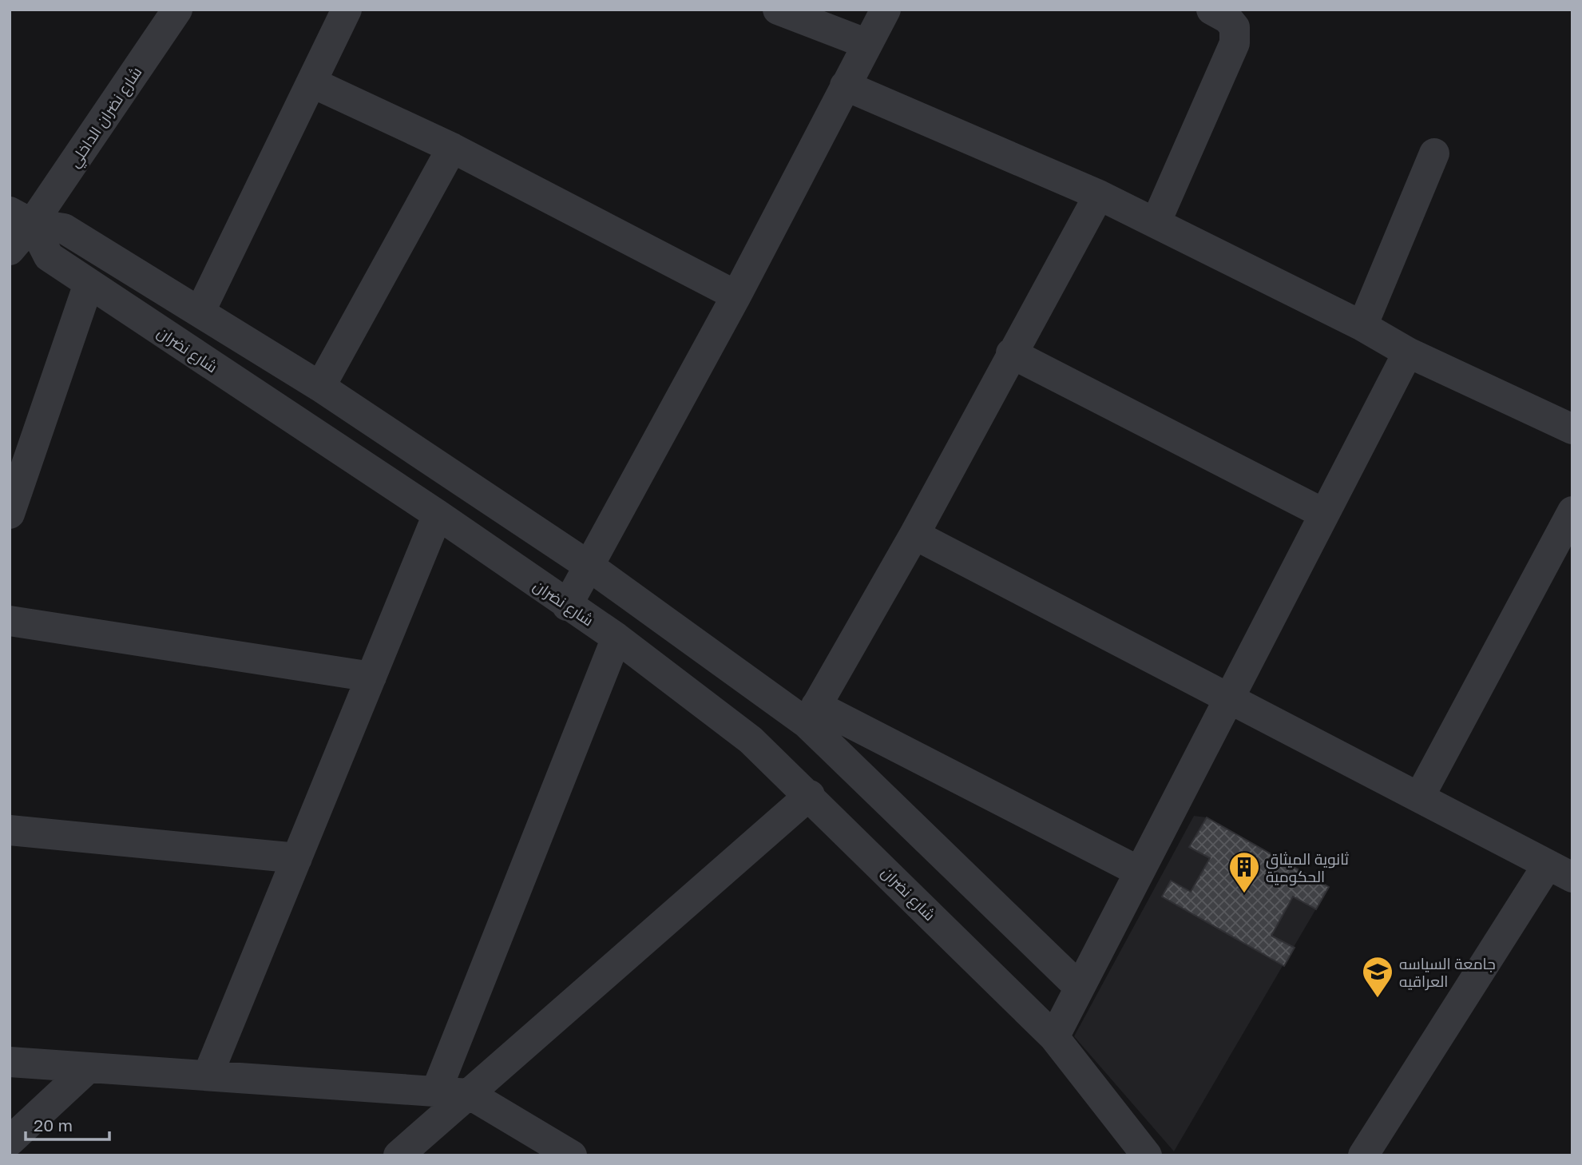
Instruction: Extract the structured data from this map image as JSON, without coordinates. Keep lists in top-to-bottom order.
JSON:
{
  "streets": {
    "street": ["شارع نضران الداخلي", "شارع نضران"]
  },
  "crossings": [
    ["شارع نضران الداخلي", "شارع نضران"]
  ],
  "places": {
    "building": ["ثانوية الميثاق الحكومية"],
    "school or university": ["جامعة السياسه العراقيه"]
  },
  "scale_bar": "20 m"
}
